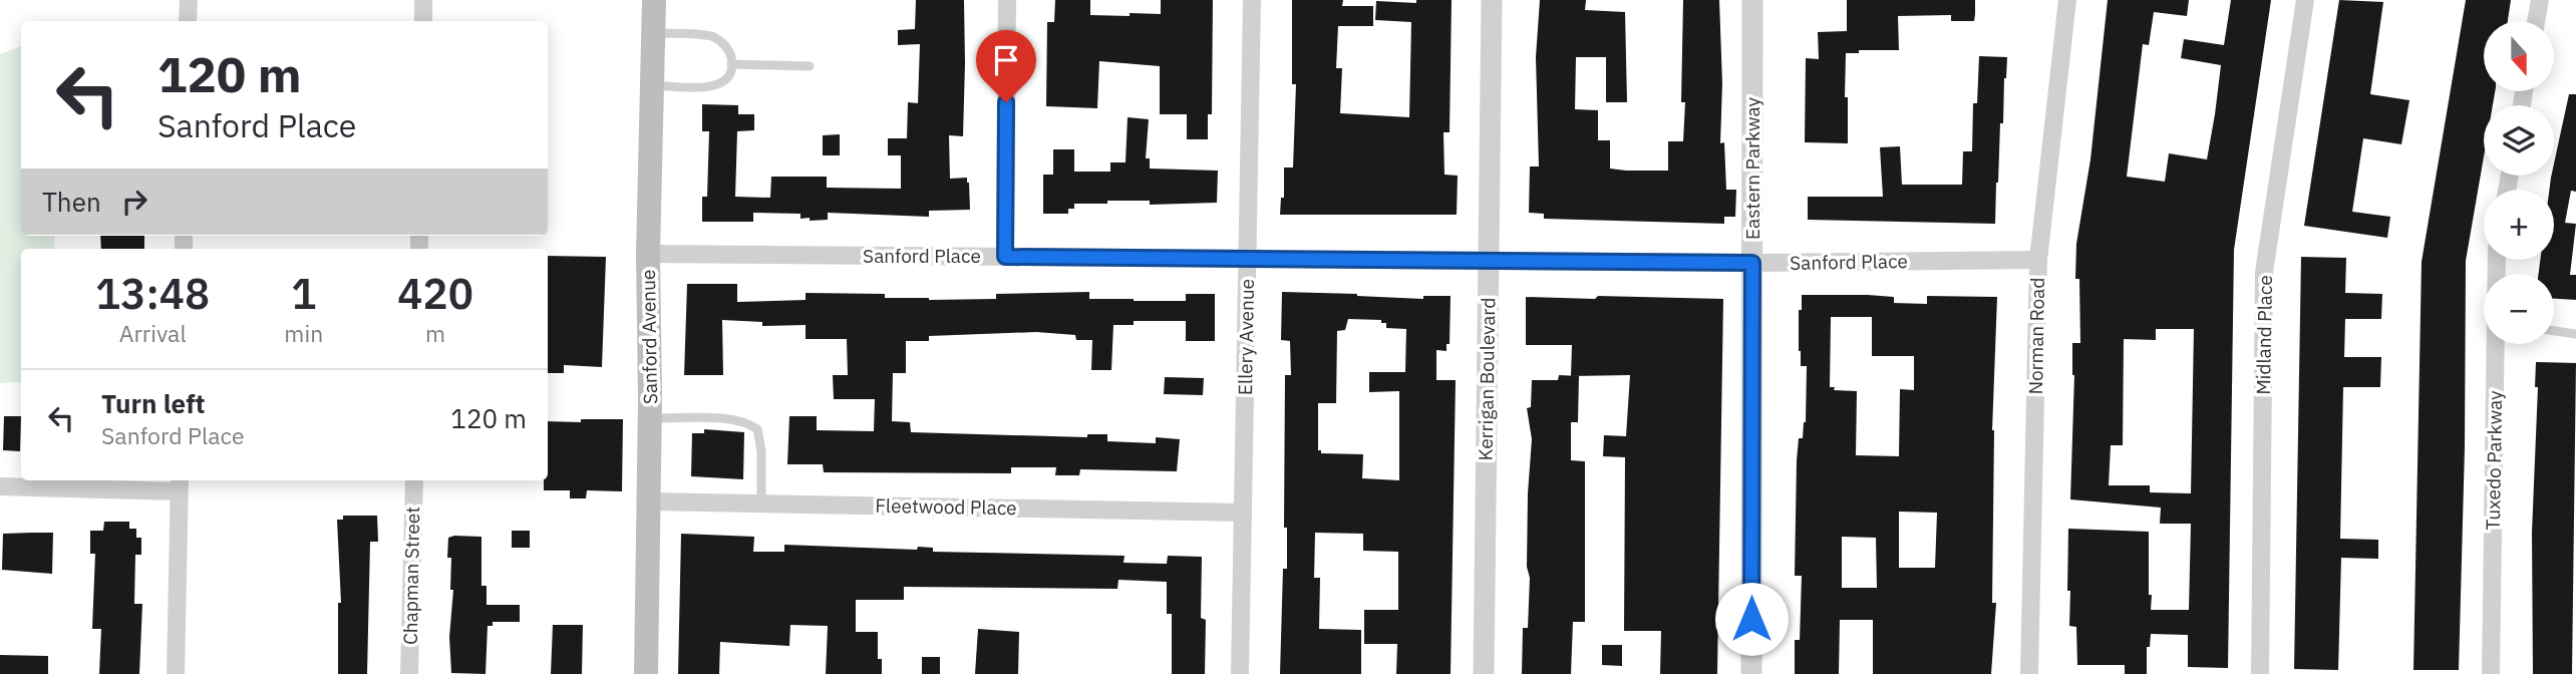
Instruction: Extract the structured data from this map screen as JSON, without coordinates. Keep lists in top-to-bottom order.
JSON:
{
  "streets": {
    "main road": ["Sanford Avenue"],
    "street": [
      "Eastern Parkway",
      "Sanford Place",
      "Midland Place",
      "Norman Road",
      "Ellery Avenue",
      "Kerrigan Boulevard",
      "Tuxedo Parkway",
      "Fleetwood Place",
      "Chapman Street"
    ]
  },
  "crossings": [
    ["Eastern Parkway", "Sanford Place"],
    ["Sanford Place", "Norman Road"],
    ["Sanford Place", "Sanford Avenue"],
    ["Sanford Place", "Ellery Avenue"],
    ["Sanford Place", "Kerrigan Boulevard"],
    ["Sanford Avenue", "Fleetwood Place"],
    ["Ellery Avenue", "Fleetwood Place"]
  ],
  "north": "bottom",
  "page": {
    "map_buttons": ["+", "−"],
    "turn": ["120 m", "Sanford Place"],
    "then": "Then",
    "eta": [
      "13:48",
      "Arrival",
      "1",
      "min",
      "420",
      "m"
    ],
    "list": [
      {
        "name": "Turn left",
        "note": "Sanford Place",
        "value": "120 m"
      }
    ]
  }
}
